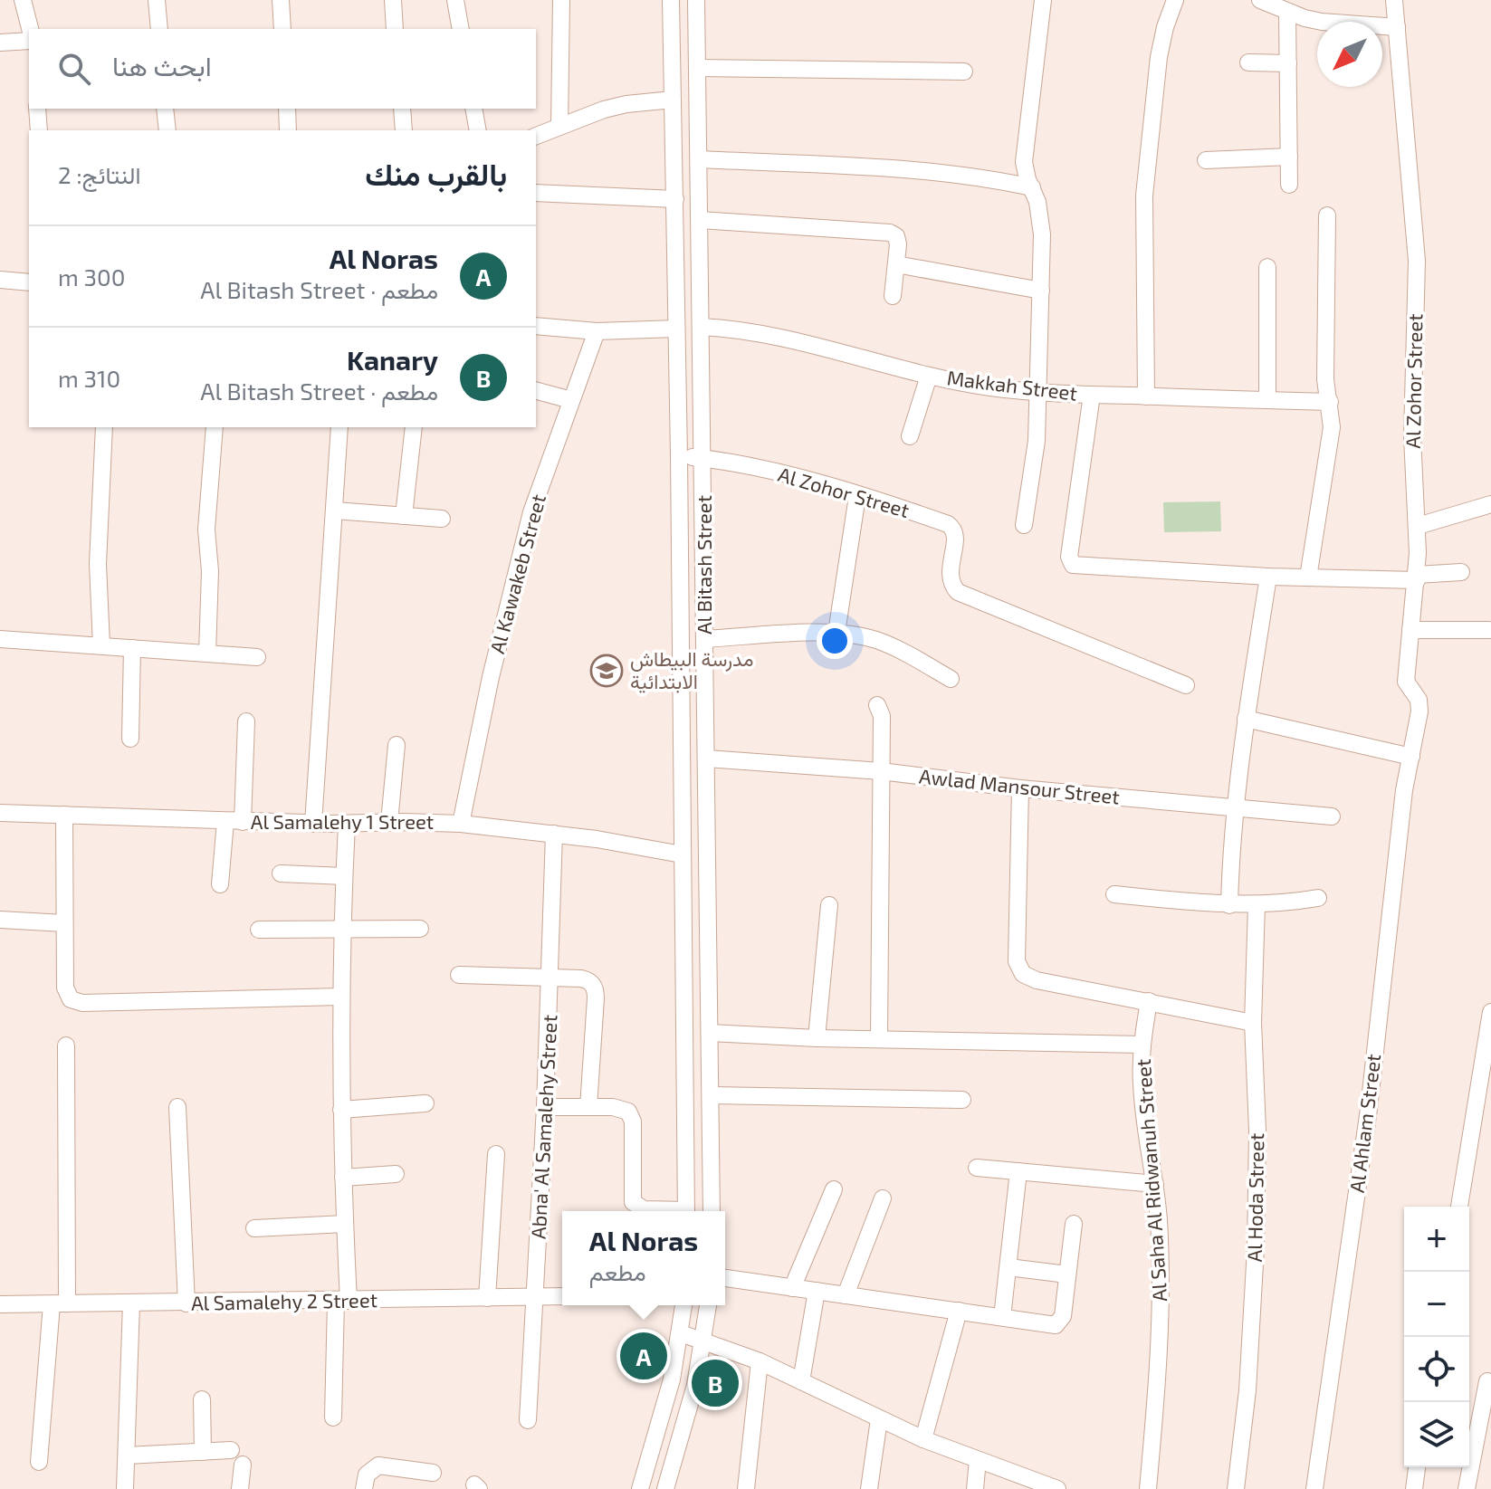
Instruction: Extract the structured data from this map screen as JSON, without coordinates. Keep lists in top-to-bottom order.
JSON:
{
  "streets": {
    "street": [
      "Al Zohor Street",
      "Makkah Street",
      "Al Bitash Street",
      "Al Kawakeb Street",
      "Awlad Mansour Street",
      "Al Samalehy 1 Street",
      "Al Ahlam Street",
      "Abna' Al Samalehy Street",
      "Al Saha Al Ridwanuh Street",
      "Al Hoda Street",
      "Al Samalehy 2 Street"
    ]
  },
  "crossings": [
    ["Al Zohor Street", "Al Bitash Street"],
    ["Al Zohor Street", "Al Ahlam Street"],
    ["Makkah Street", "Al Bitash Street"],
    ["Al Bitash Street", "Awlad Mansour Street"],
    ["Al Bitash Street", "Al Samalehy 1 Street"],
    ["Al Kawakeb Street", "Al Samalehy 1 Street"],
    ["Al Samalehy 1 Street", "Abna' Al Samalehy Street"],
    ["Abna' Al Samalehy Street", "Al Samalehy 2 Street"]
  ],
  "places": {
    "school or university": ["مدرسة البيطاش الابتدائية"]
  },
  "north": "bottom left",
  "page": {
    "search": "ابحث هنا",
    "heading": ["بالقرب منك", "النتائج: 2"],
    "list": [
      {
        "mark": "A",
        "name": "Al Noras",
        "note": "مطعم · Al Bitash Street",
        "value": "300 m"
      },
      {
        "mark": "B",
        "name": "Kanary",
        "note": "مطعم · Al Bitash Street",
        "value": "310 m"
      }
    ],
    "map_buttons": ["+", "−"],
    "popup": ["Al Noras", "مطعم"],
    "pins": ["A", "B"]
  }
}
